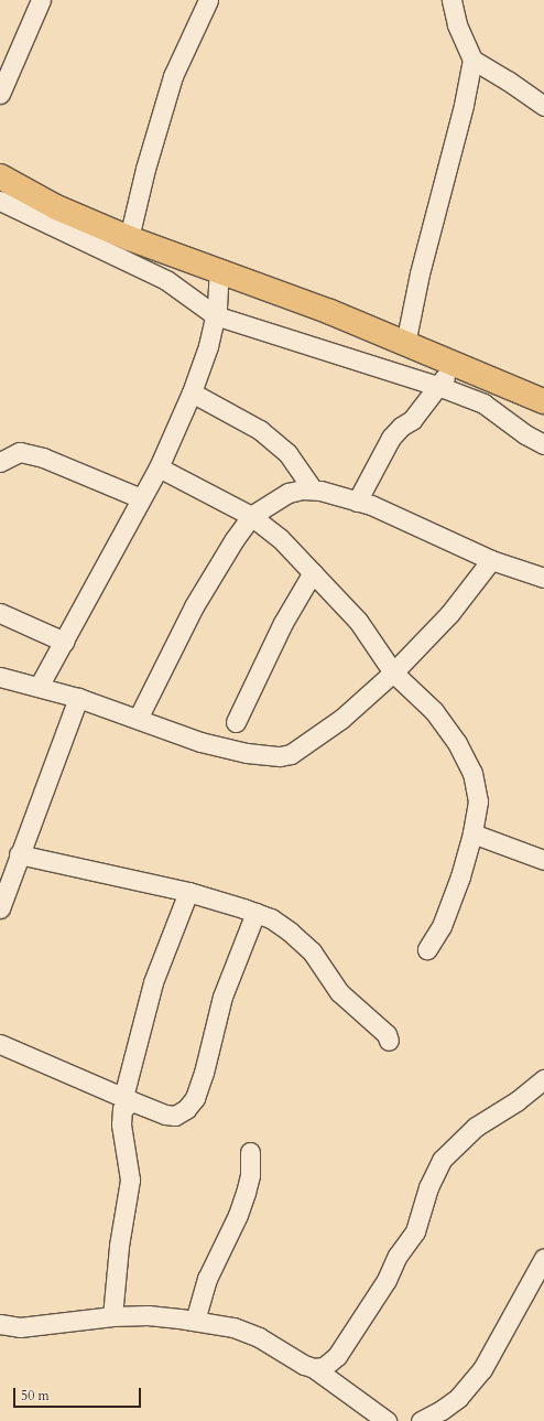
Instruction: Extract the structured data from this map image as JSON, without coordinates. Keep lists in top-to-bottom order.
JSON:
{
  "scale_bar": "50 m"
}
